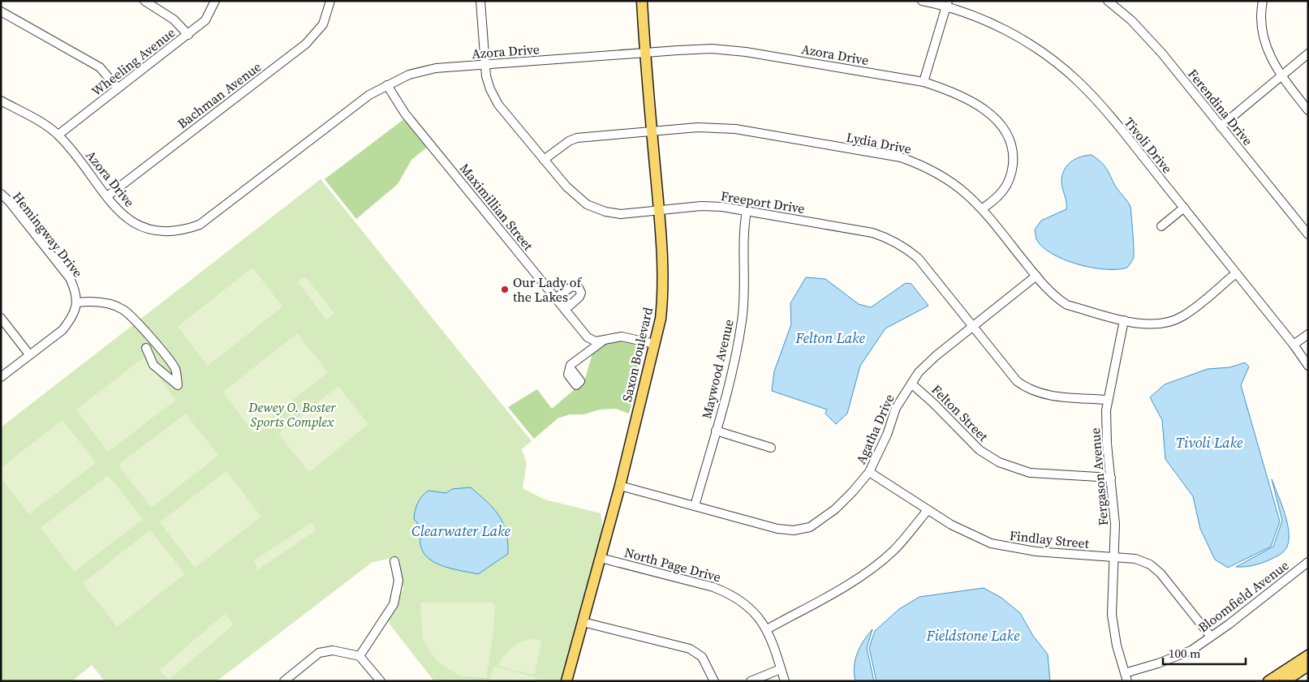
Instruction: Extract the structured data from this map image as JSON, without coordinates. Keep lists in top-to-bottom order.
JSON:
{
  "streets": {
    "main road": ["Saxon Boulevard"],
    "street": [
      "Azora Drive",
      "Wheeling Avenue",
      "Bachman Avenue",
      "Ferendina Drive",
      "Lydia Drive",
      "Tivoli Drive",
      "Freeport Drive",
      "Maximillian Street",
      "Hemingway Drive",
      "Maywood Avenue",
      "Felton Street",
      "Agatha Drive",
      "Fergason Avenue",
      "Findlay Street",
      "North Page Drive",
      "Bloomfield Avenue"
    ]
  },
  "crossings": [
    ["Azora Drive", "Wheeling Avenue"],
    ["Azora Drive", "Bachman Avenue"],
    ["Azora Drive", "Lydia Drive"],
    ["Azora Drive", "Freeport Drive"],
    ["Azora Drive", "Maximillian Street"],
    ["Azora Drive", "Saxon Boulevard"],
    ["Lydia Drive", "Tivoli Drive"],
    ["Lydia Drive", "Freeport Drive"],
    ["Lydia Drive", "Saxon Boulevard"],
    ["Lydia Drive", "Agatha Drive"],
    ["Lydia Drive", "Fergason Avenue"],
    ["Freeport Drive", "Saxon Boulevard"],
    ["Freeport Drive", "Maywood Avenue"],
    ["Freeport Drive", "Agatha Drive"],
    ["Freeport Drive", "Fergason Avenue"],
    ["Saxon Boulevard", "Agatha Drive"],
    ["Saxon Boulevard", "North Page Drive"],
    ["Maywood Avenue", "Agatha Drive"],
    ["Felton Street", "Agatha Drive"],
    ["Felton Street", "Fergason Avenue"],
    ["Agatha Drive", "Findlay Street"],
    ["Fergason Avenue", "Findlay Street"],
    ["Fergason Avenue", "Bloomfield Avenue"],
    ["Findlay Street", "Bloomfield Avenue"]
  ],
  "water": [
    "Felton Lake",
    "Tivoli Lake",
    "Clearwater Lake",
    "Fieldstone Lake"
  ],
  "parks": ["Dewey O. Boster Sports Complex"],
  "places": ["Our Lady of the Lakes"],
  "scale_bar": "100 m"
}
